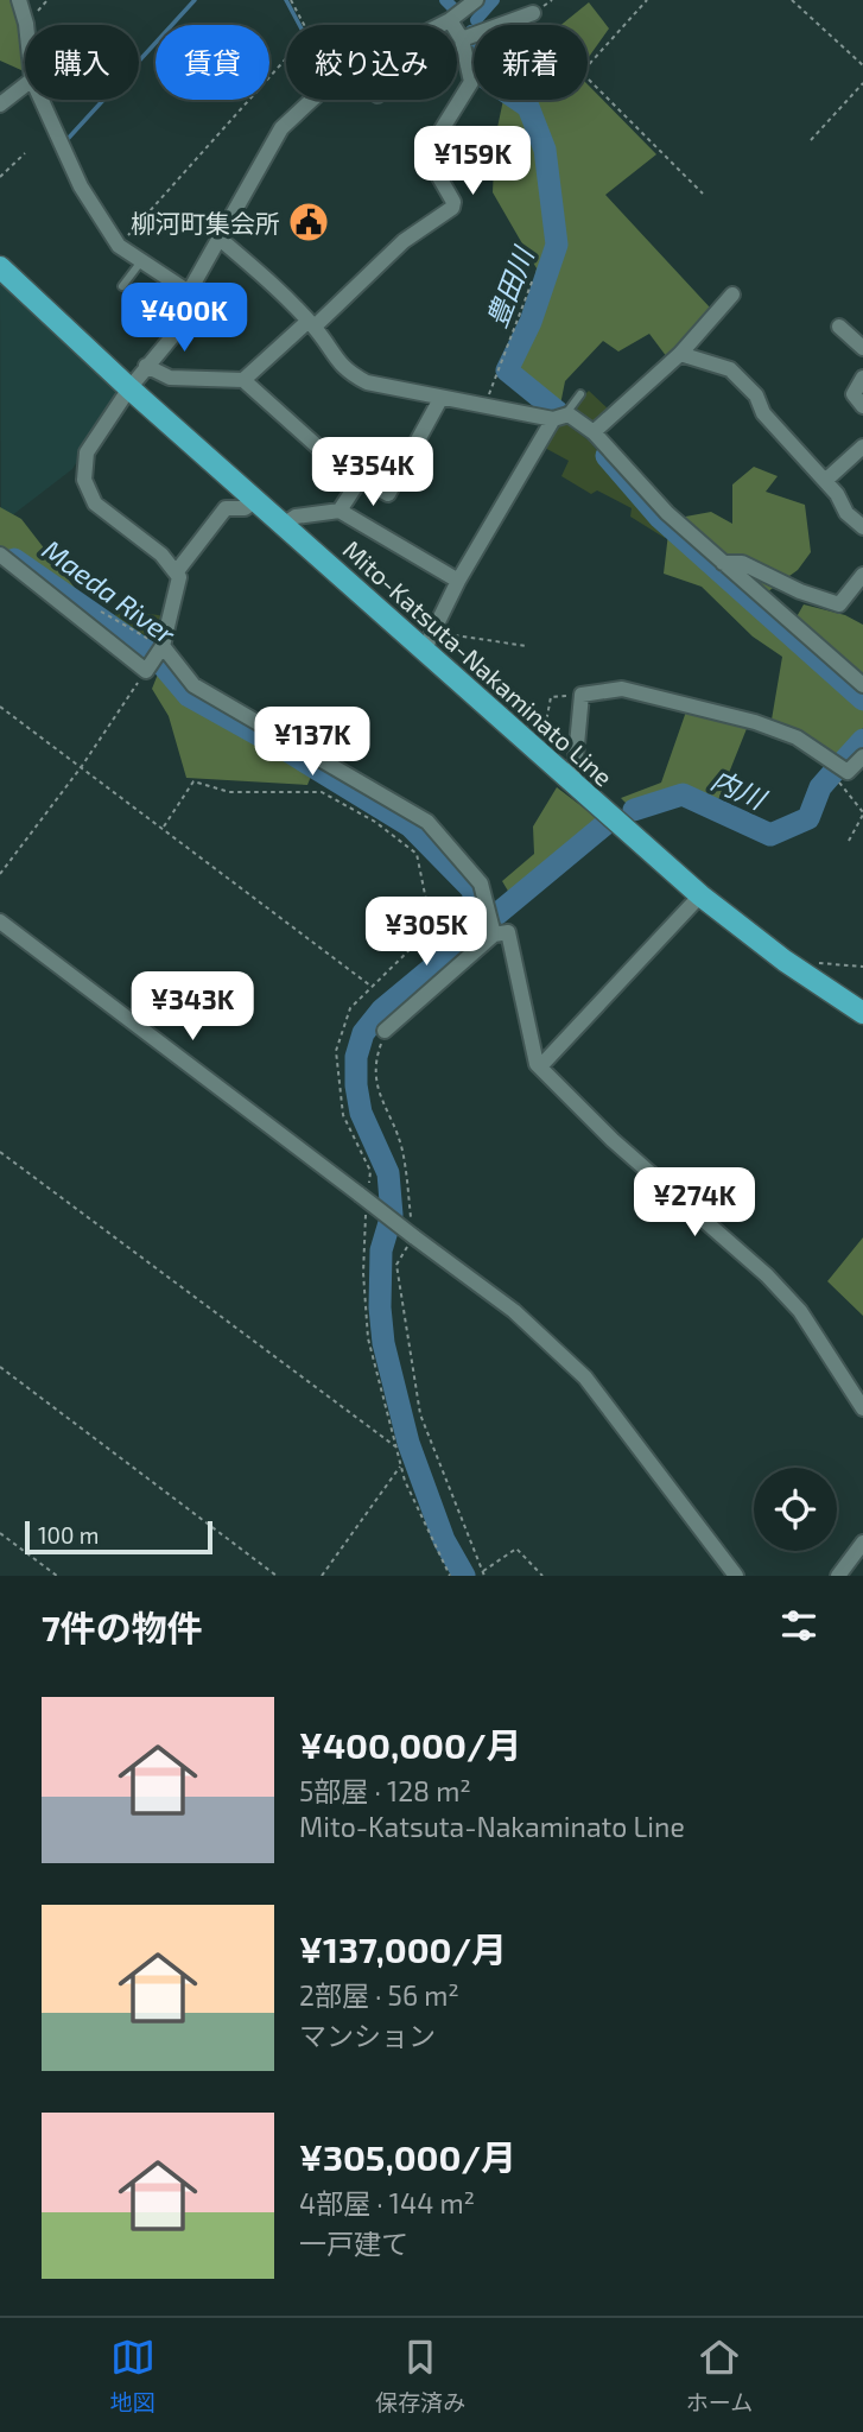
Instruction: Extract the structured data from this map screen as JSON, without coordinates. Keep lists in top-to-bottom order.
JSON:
{
  "streets": {
    "main road": ["Mito-Katsuta-Nakaminato Line"]
  },
  "water": ["豊田川", "Maeda River", "内川"],
  "places": {
    "public building": ["柳河町集会所"]
  },
  "scale_bar": "100 m",
  "page": {
    "chip": [
      "購入",
      "賃貸",
      "絞り込み",
      "新着"
    ],
    "price": [
      "¥159K",
      "¥400K",
      "¥354K",
      "¥137K",
      "¥305K",
      "¥343K",
      "¥274K"
    ],
    "scale": "100 m",
    "heading": "7件の物件",
    "list": [
      {
        "name": "¥400,000/月",
        "note": "5部屋 · 128 m² · Mito-Katsuta-Nakaminato Line"
      },
      {
        "name": "¥137,000/月",
        "note": "2部屋 · 56 m² · マンション"
      },
      {
        "name": "¥305,000/月",
        "note": "4部屋 · 144 m² · 一戸建て"
      }
    ],
    "tabs": ["地図", "保存済み", "ホーム"]
  }
}
